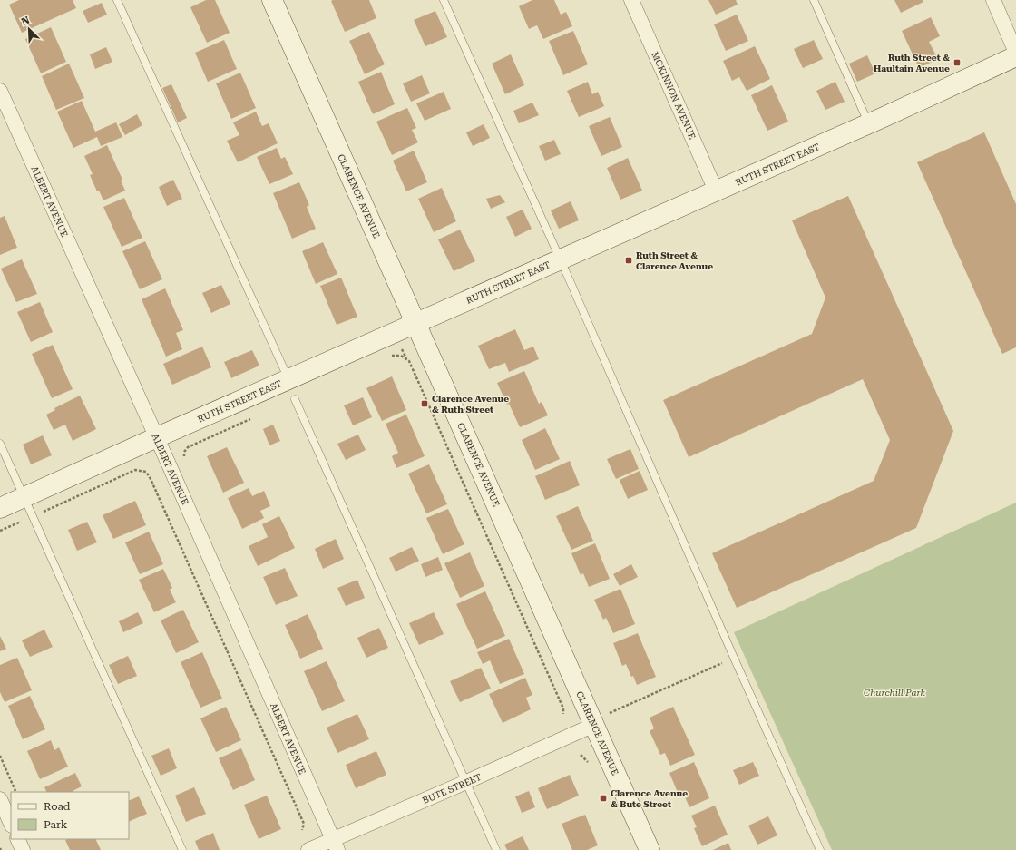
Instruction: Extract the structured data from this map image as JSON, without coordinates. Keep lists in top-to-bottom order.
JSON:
{
  "streets": {
    "street": [
      "MCKINNON AVENUE",
      "RUTH STREET EAST",
      "CLARENCE AVENUE",
      "ALBERT AVENUE",
      "BUTE STREET"
    ]
  },
  "crossings": [
    ["MCKINNON AVENUE", "RUTH STREET EAST"],
    ["RUTH STREET EAST", "CLARENCE AVENUE"],
    ["RUTH STREET EAST", "ALBERT AVENUE"],
    ["CLARENCE AVENUE", "BUTE STREET"],
    ["ALBERT AVENUE", "BUTE STREET"]
  ],
  "parks": ["Churchill Park"],
  "places": {
    "transit": [
      "Ruth Street & Haultain Avenue",
      "Ruth Street & Clarence Avenue",
      "Clarence Avenue & Ruth Street",
      "Clarence Avenue & Bute Street"
    ]
  },
  "legend": ["Road", "Park"],
  "north": "top left"
}
